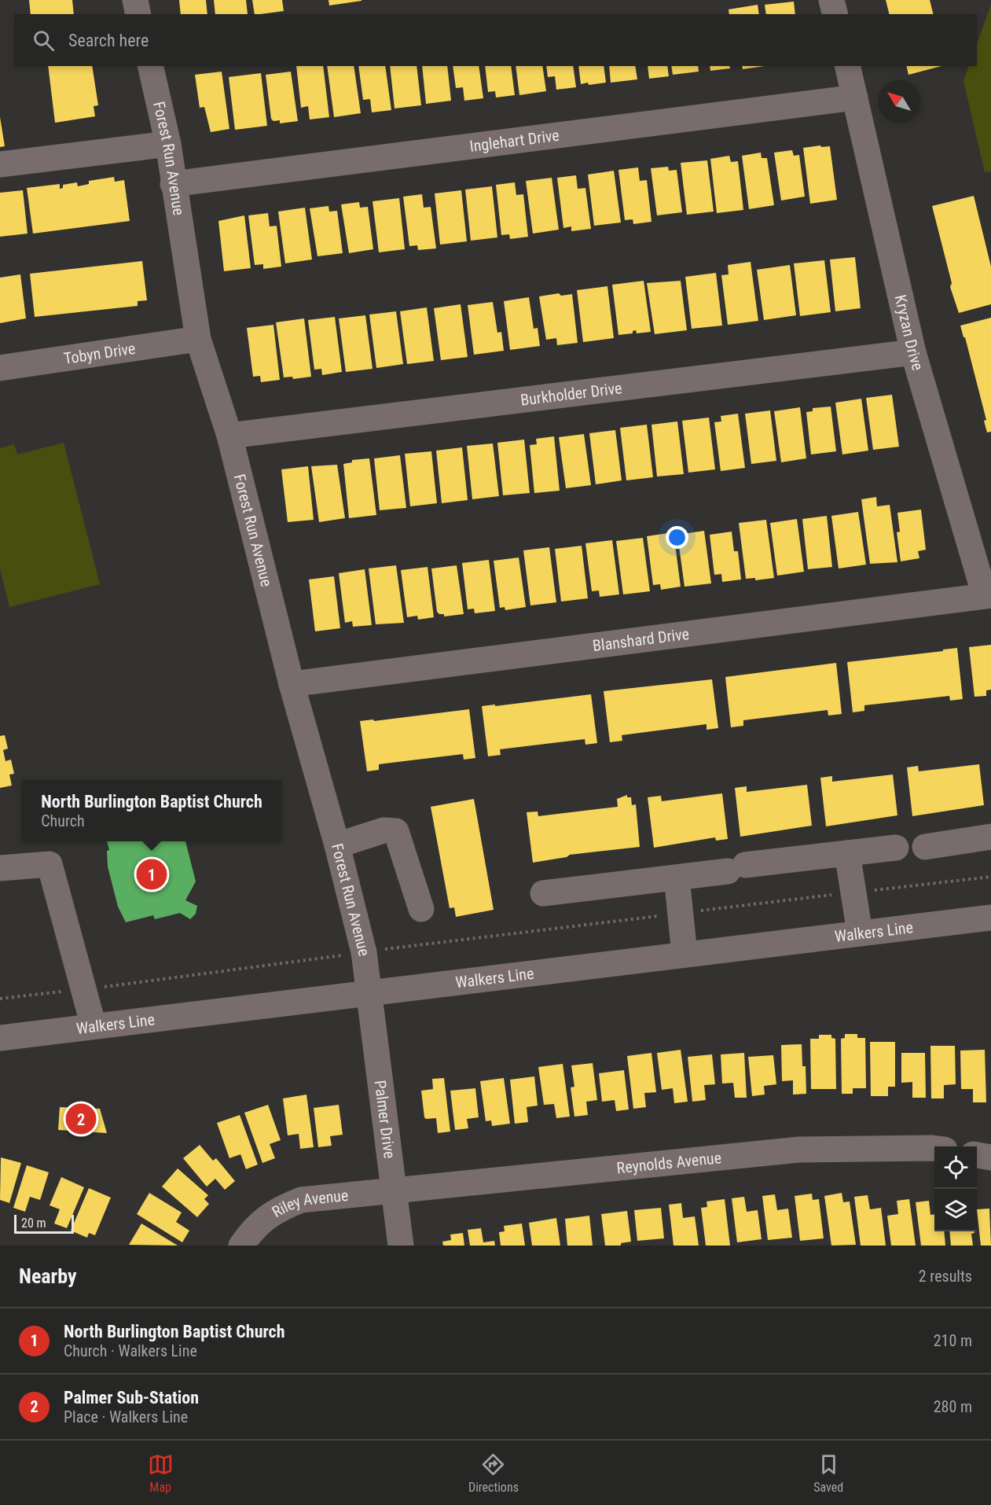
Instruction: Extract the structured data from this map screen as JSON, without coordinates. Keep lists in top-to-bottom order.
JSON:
{
  "streets": {
    "main road": ["Walkers Line"],
    "street": [
      "Inglehart Drive",
      "Forest Run Avenue",
      "Kryzan Drive",
      "Tobyn Drive",
      "Burkholder Drive",
      "Blanshard Drive",
      "Palmer Drive",
      "Reynolds Avenue",
      "Riley Avenue"
    ]
  },
  "crossings": [
    ["Inglehart Drive", "Forest Run Avenue"],
    ["Inglehart Drive", "Kryzan Drive"],
    ["Forest Run Avenue", "Tobyn Drive"],
    ["Forest Run Avenue", "Burkholder Drive"],
    ["Forest Run Avenue", "Blanshard Drive"],
    ["Forest Run Avenue", "Walkers Line"],
    ["Forest Run Avenue", "Palmer Drive"],
    ["Kryzan Drive", "Burkholder Drive"],
    ["Kryzan Drive", "Blanshard Drive"],
    ["Walkers Line", "Palmer Drive"],
    ["Palmer Drive", "Reynolds Avenue"],
    ["Palmer Drive", "Riley Avenue"],
    ["Reynolds Avenue", "Riley Avenue"]
  ],
  "scale_bar": "20 m",
  "north": "top left",
  "page": {
    "search": "Search here",
    "popup": ["North Burlington Baptist Church", "Church"],
    "pins": ["1", "2"],
    "scale": "20 m",
    "heading": ["Nearby", "2 results"],
    "list": [
      {
        "mark": "1",
        "name": "North Burlington Baptist Church",
        "note": "Church · Walkers Line",
        "value": "210 m"
      },
      {
        "mark": "2",
        "name": "Palmer Sub-Station",
        "note": "Place · Walkers Line",
        "value": "280 m"
      }
    ],
    "nav": ["Map", "Directions", "Saved"]
  }
}
